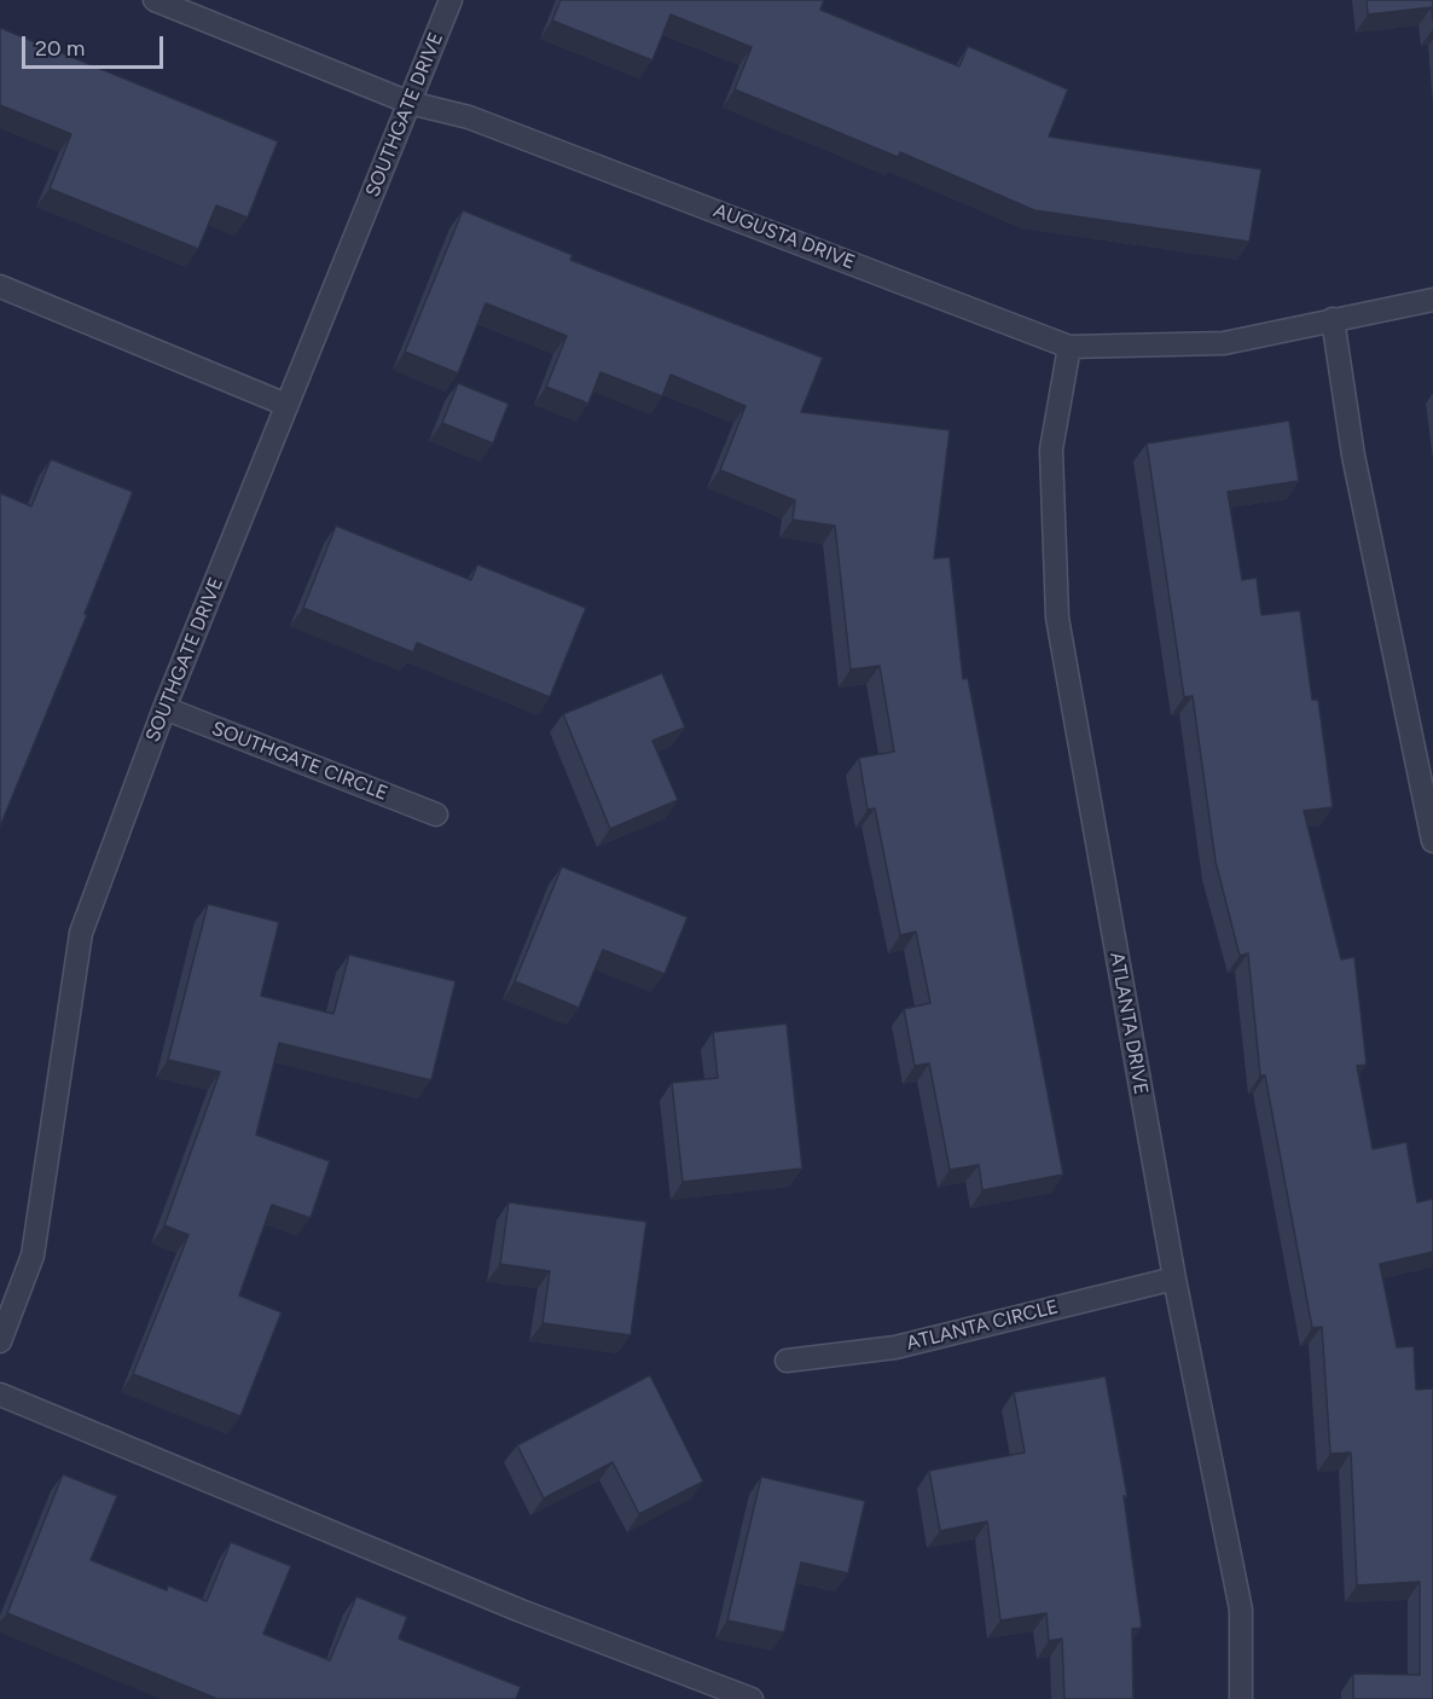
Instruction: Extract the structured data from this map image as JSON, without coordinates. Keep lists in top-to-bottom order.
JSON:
{
  "streets": {
    "street": [
      "SOUTHGATE DRIVE",
      "AUGUSTA DRIVE",
      "SOUTHGATE CIRCLE",
      "ATLANTA DRIVE",
      "ATLANTA CIRCLE"
    ]
  },
  "crossings": [
    ["SOUTHGATE DRIVE", "AUGUSTA DRIVE"],
    ["SOUTHGATE DRIVE", "SOUTHGATE CIRCLE"],
    ["AUGUSTA DRIVE", "ATLANTA DRIVE"],
    ["ATLANTA DRIVE", "ATLANTA CIRCLE"]
  ],
  "scale_bar": "20 m"
}
